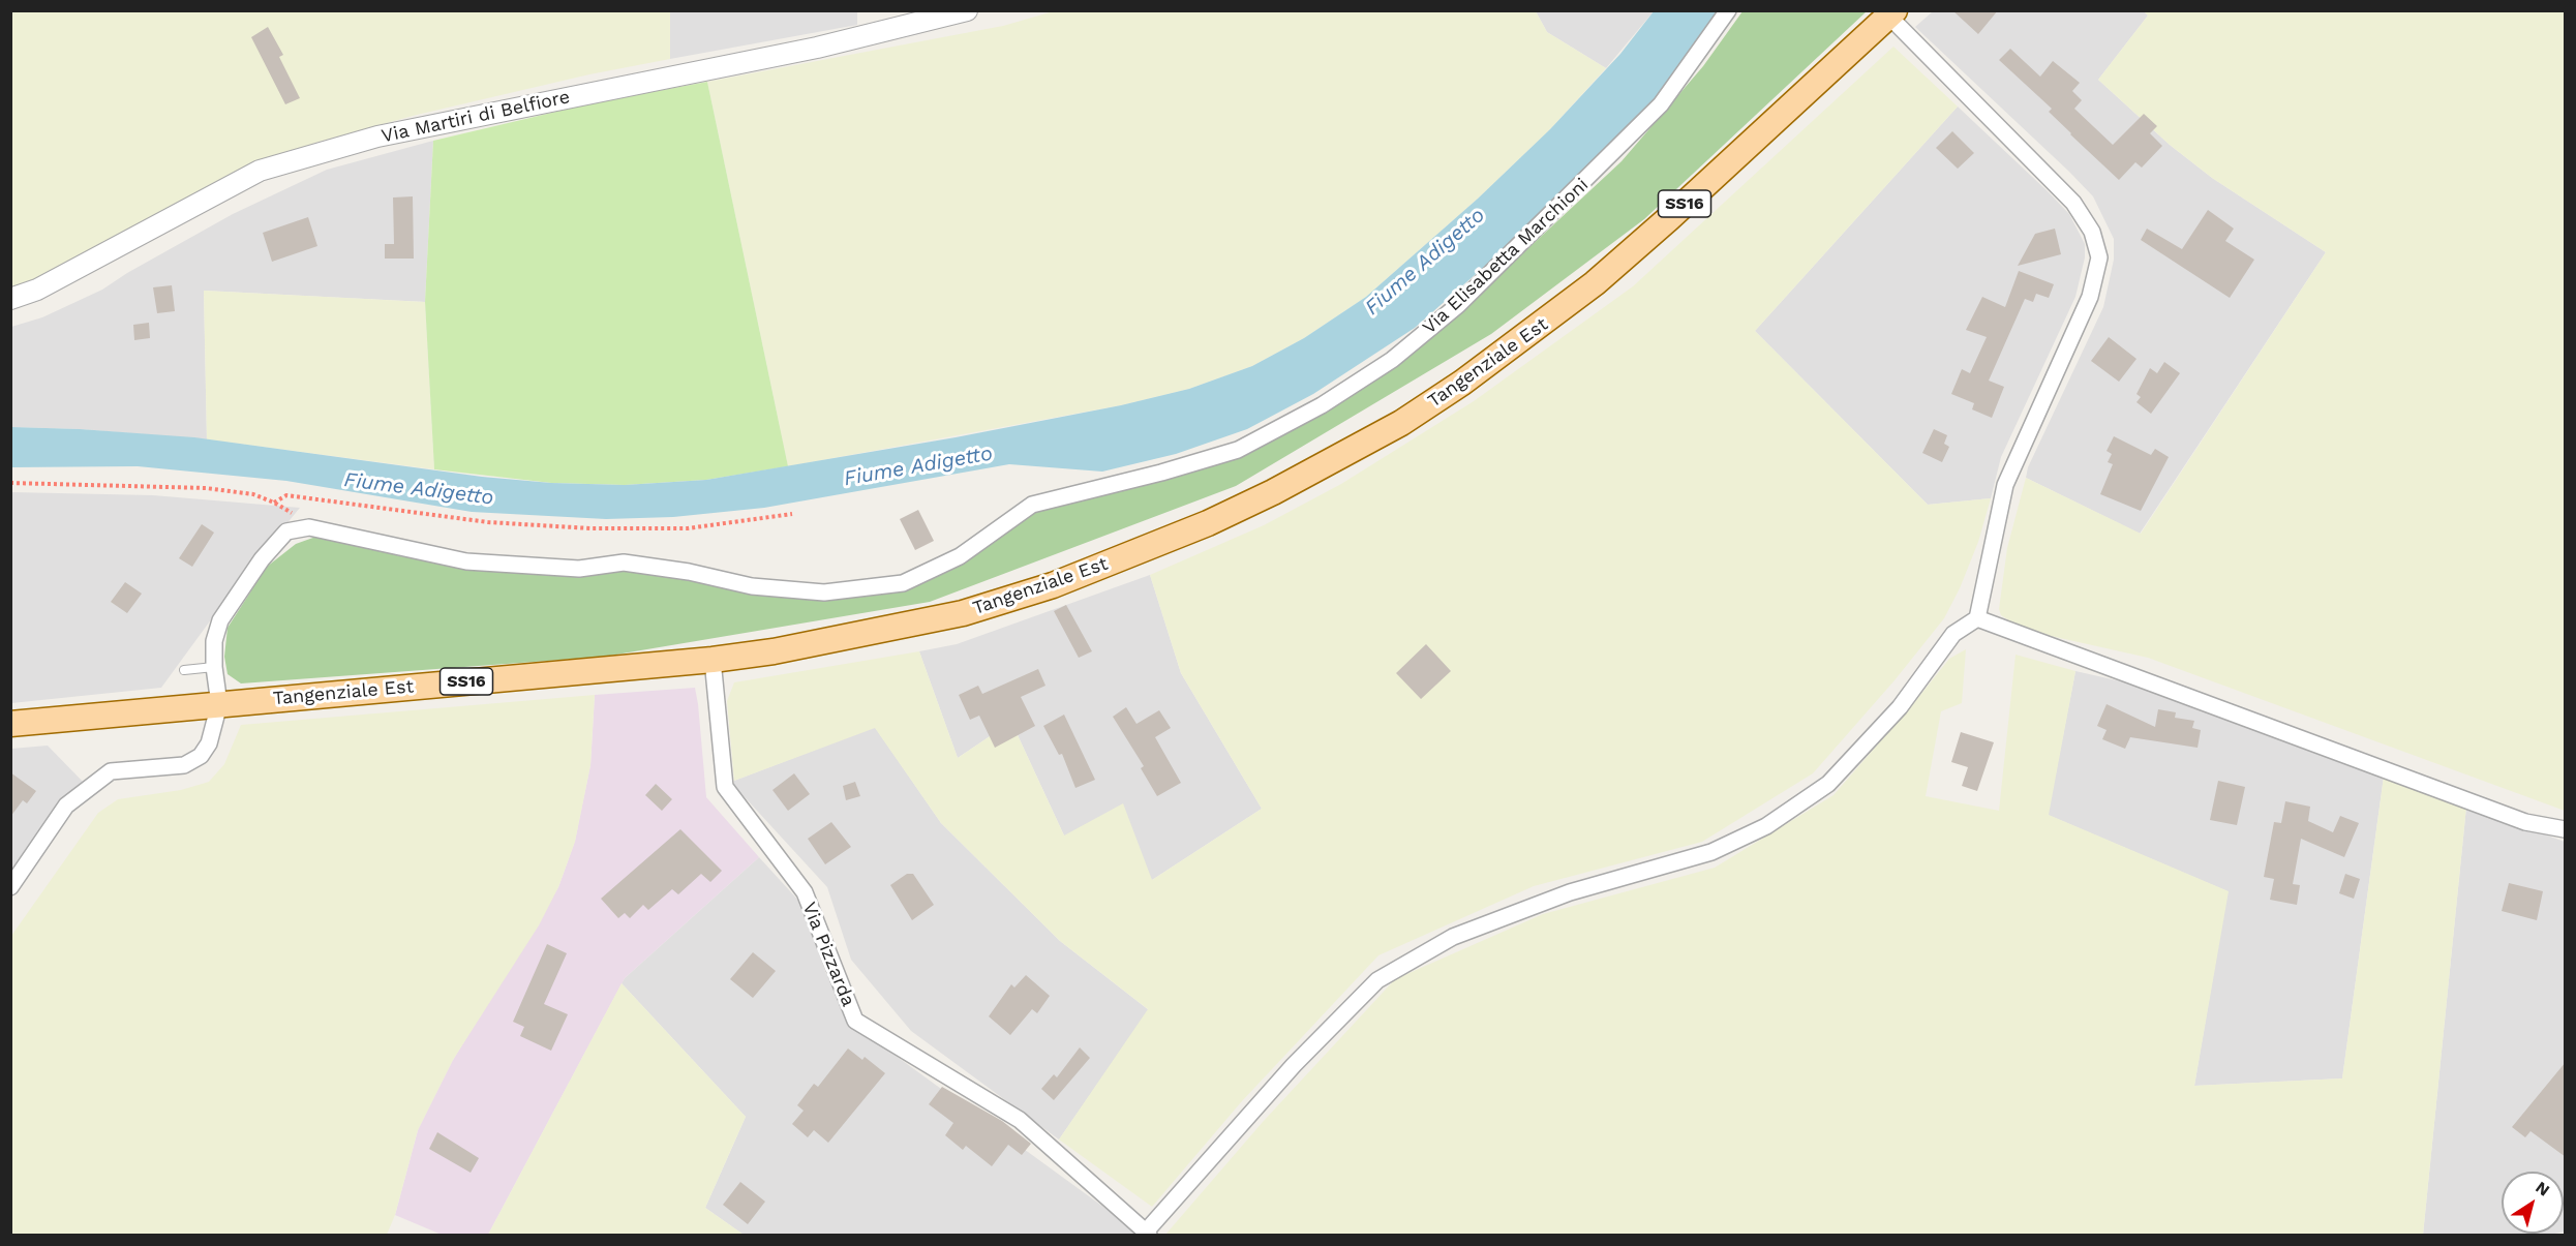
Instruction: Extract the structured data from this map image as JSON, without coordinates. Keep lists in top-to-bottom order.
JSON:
{
  "streets": {
    "main road": ["SS16", "Tangenziale Est"],
    "street": ["Via Martiri di Belfiore", "Via Elisabetta Marchioni", "Via Pizzarda"]
  },
  "crossings": [
    ["Tangenziale Est", "Via Pizzarda"]
  ],
  "water": ["Fiume Adigetto"],
  "north": "top right"
}
